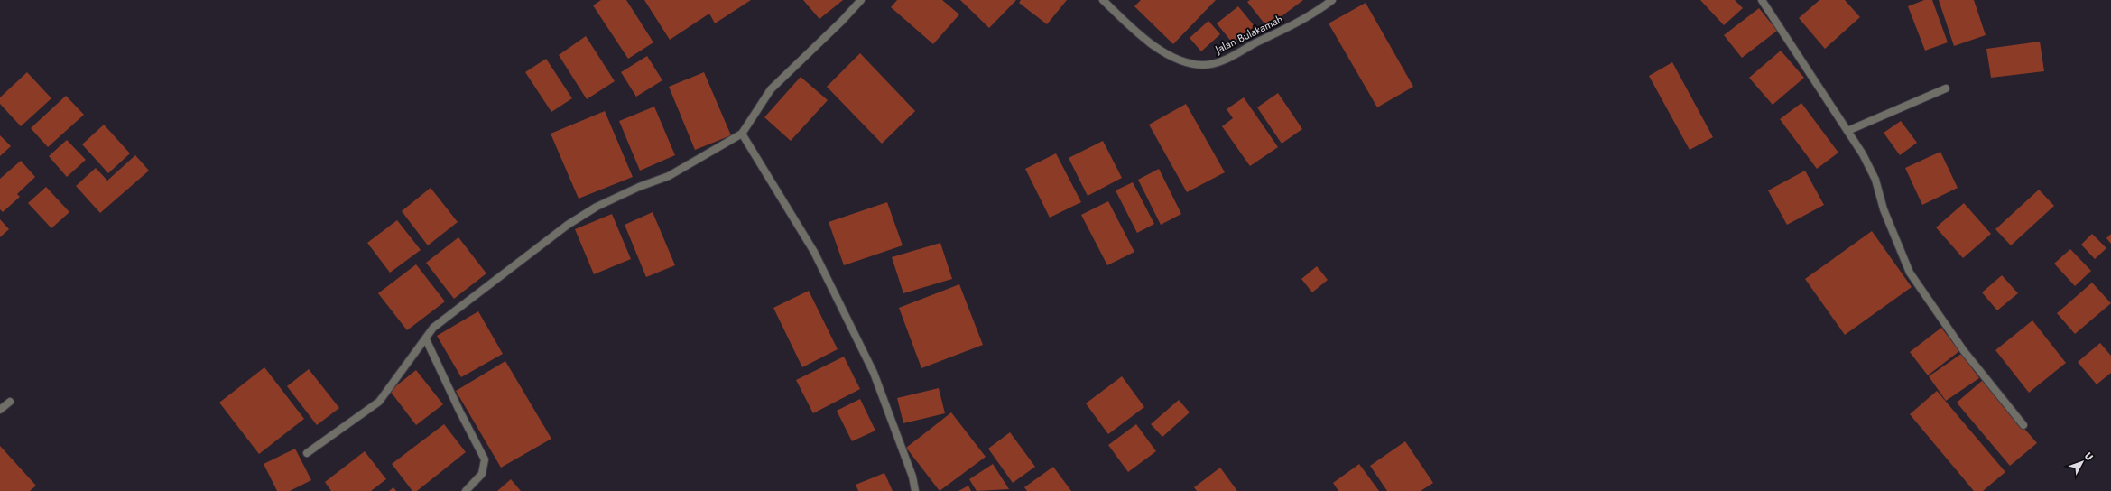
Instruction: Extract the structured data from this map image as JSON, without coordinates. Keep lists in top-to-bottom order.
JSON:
{
  "streets": {
    "street": ["Jalan Bulakamah"]
  },
  "north": "top right"
}
